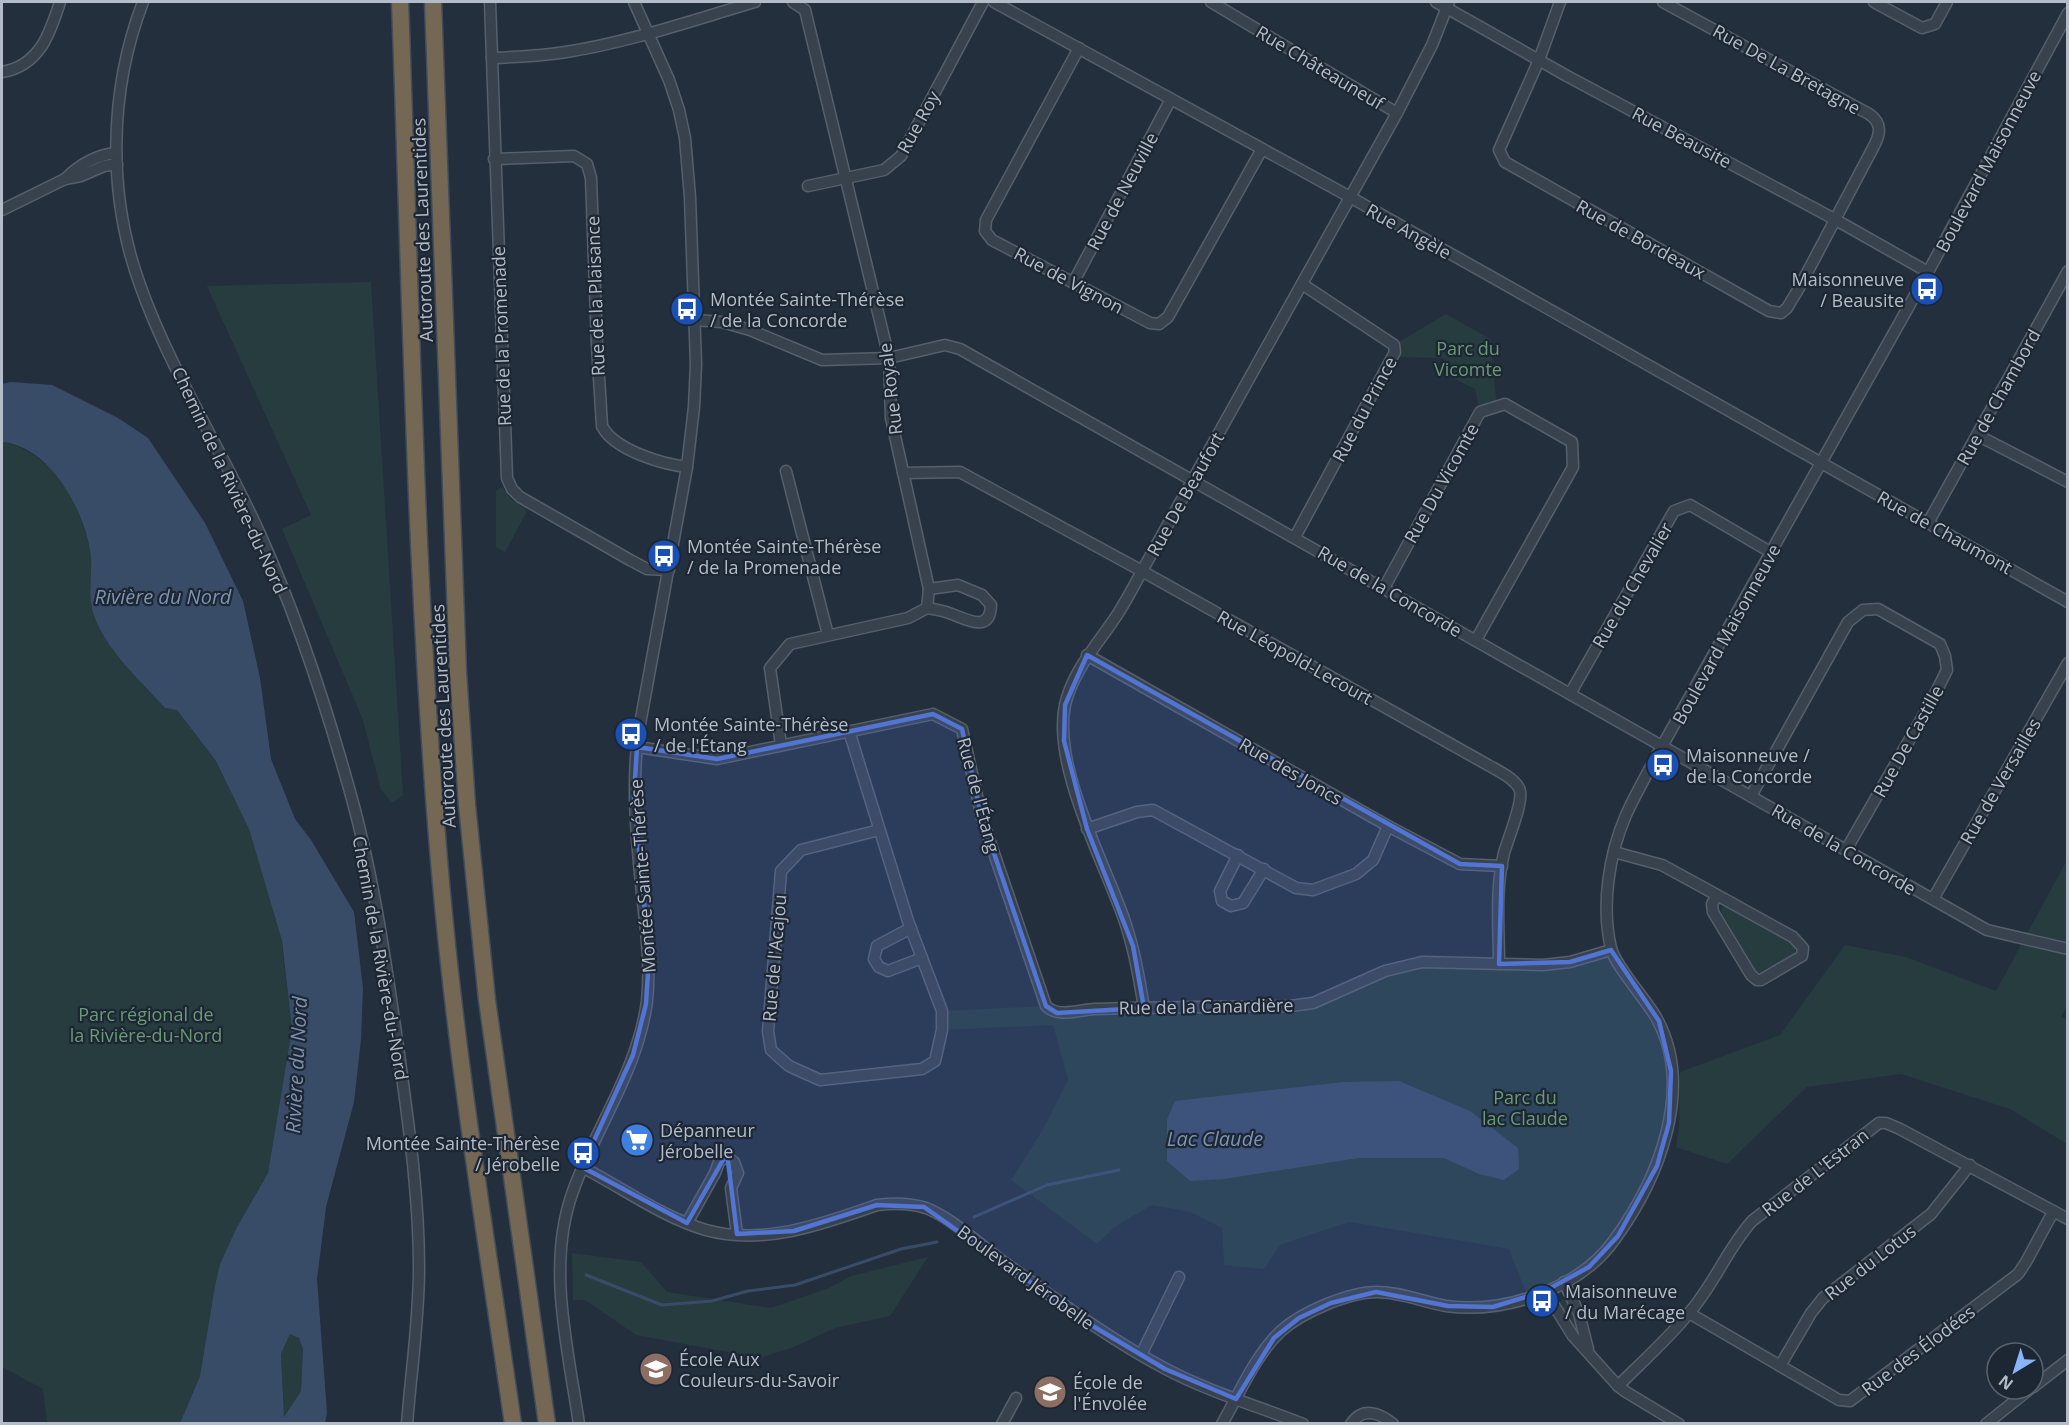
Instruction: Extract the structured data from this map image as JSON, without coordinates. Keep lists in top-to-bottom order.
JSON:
{
  "streets": {
    "highway": ["Autoroute des Laurentides"],
    "street": [
      "Rue Châteauneuf",
      "Rue De La Bretagne",
      "Rue Roy",
      "Rue Beausite",
      "Boulevard Maisonneuve",
      "Rue de Neuville",
      "Rue Angèle",
      "Rue de Bordeaux",
      "Rue de Vignon",
      "Rue de la Plaisance",
      "Rue de la Promenade",
      "Rue Royale",
      "Rue de Chambord",
      "Rue du Prince",
      "Chemin de la Rivière-du-Nord",
      "Rue Du Vicomte",
      "Rue De Beaufort",
      "Rue de Chaumont",
      "Rue du Chevalier",
      "Rue de la Concorde",
      "Rue Léopold-Lecourt",
      "Rue De Castille",
      "Rue des Joncs",
      "Rue de Versailles",
      "Rue de l'Étang",
      "Montée Sainte-Thérèse",
      "Rue de l'Acajou",
      "Rue de la Canardière",
      "Rue de L'Estran",
      "Rue du Lotus",
      "Boulevard Jérobelle",
      "Rue des Élodées"
    ]
  },
  "crossings": [
    ["Rue Châteauneuf", "Rue De Beaufort"],
    ["Rue De La Bretagne", "Rue Beausite"],
    ["Rue De La Bretagne", "Rue de Bordeaux"],
    ["Rue Roy", "Rue Royale"],
    ["Rue Beausite", "Boulevard Maisonneuve"],
    ["Rue Beausite", "Rue de Bordeaux"],
    ["Rue Beausite", "Rue De Beaufort"],
    ["Boulevard Maisonneuve", "Rue Angèle"],
    ["Boulevard Maisonneuve", "Rue de Chaumont"],
    ["Boulevard Maisonneuve", "Rue du Chevalier"],
    ["Boulevard Maisonneuve", "Rue de la Concorde"],
    ["Boulevard Maisonneuve", "Rue de la Canardière"],
    ["Boulevard Maisonneuve", "Boulevard Jérobelle"],
    ["Rue de Neuville", "Rue Angèle"],
    ["Rue de Neuville", "Rue de Vignon"],
    ["Rue Angèle", "Rue de Vignon"],
    ["Rue Angèle", "Rue De Beaufort"],
    ["Rue Angèle", "Rue de Chaumont"],
    ["Rue de la Plaisance", "Rue de la Promenade"],
    ["Rue de la Plaisance", "Montée Sainte-Thérèse"],
    ["Rue de la Promenade", "Montée Sainte-Thérèse"],
    ["Rue Royale", "Rue de la Concorde"],
    ["Rue Royale", "Rue Léopold-Lecourt"],
    ["Rue de Chambord", "Rue de Chaumont"],
    ["Rue du Prince", "Rue De Beaufort"],
    ["Rue du Prince", "Rue de la Concorde"],
    ["Rue Du Vicomte", "Rue de la Concorde"],
    ["Rue De Beaufort", "Rue de la Concorde"],
    ["Rue De Beaufort", "Rue Léopold-Lecourt"],
    ["Rue De Beaufort", "Rue des Joncs"],
    ["Rue De Beaufort", "Rue de la Canardière"],
    ["Rue du Chevalier", "Rue de la Concorde"],
    ["Rue de la Concorde", "Rue De Castille"],
    ["Rue de la Concorde", "Rue de Versailles"],
    ["Rue de la Concorde", "Montée Sainte-Thérèse"],
    ["Rue Léopold-Lecourt", "Rue des Joncs"],
    ["Rue Léopold-Lecourt", "Rue de la Canardière"],
    ["Rue de l'Étang", "Montée Sainte-Thérèse"],
    ["Rue de l'Étang", "Rue de l'Acajou"],
    ["Rue de l'Étang", "Rue de la Canardière"],
    ["Montée Sainte-Thérèse", "Boulevard Jérobelle"],
    ["Rue de L'Estran", "Rue du Lotus"],
    ["Rue de L'Estran", "Rue des Élodées"],
    ["Rue du Lotus", "Rue des Élodées"]
  ],
  "water": ["Rivière du Nord", "Lac Claude"],
  "parks": ["Parc du Vicomte", "Parc régional de la Rivière-du-Nord", "Parc du lac Claude"],
  "places": {
    "bus stop": [
      "Maisonneuve / Beausite",
      "Montée Sainte-Thérèse / de la Concorde",
      "Montée Sainte-Thérèse / de la Promenade",
      "Montée Sainte-Thérèse / de l'Étang",
      "Maisonneuve / de la Concorde",
      "Montée Sainte-Thérèse / Jérobelle",
      "Maisonneuve / du Marécage"
    ],
    "supermarket": ["Dépanneur Jérobelle"],
    "school or university": ["École Aux Couleurs-du-Savoir", "École de l'Énvolée"]
  },
  "north": "bottom left"
}
